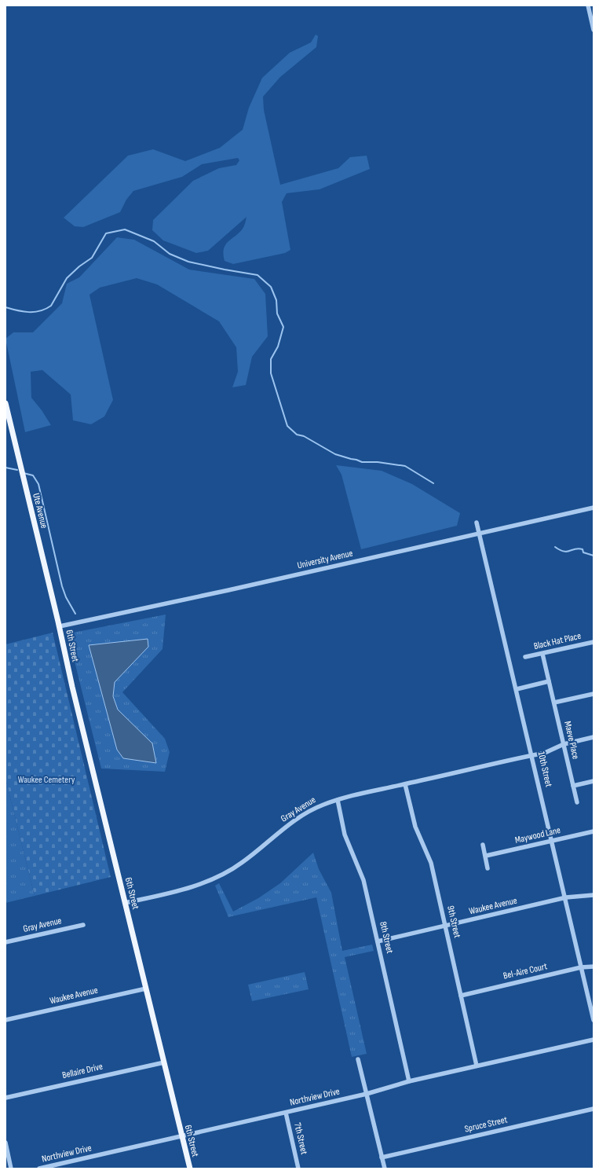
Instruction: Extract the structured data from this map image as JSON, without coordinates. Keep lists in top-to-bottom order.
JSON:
{
  "streets": {
    "main road": ["Ute Avenue", "6th Street"],
    "street": [
      "University Avenue",
      "Black Hat Place",
      "Maeve Place",
      "10th Street",
      "Gray Avenue",
      "Maywood Lane",
      "Waukee Avenue",
      "9th Street",
      "8th Street",
      "Bel-Aire Court",
      "Bellaire Drive",
      "Northview Drive",
      "Spruce Street",
      "7th Street"
    ]
  },
  "crossings": [
    ["Ute Avenue", "University Avenue"],
    ["Ute Avenue", "6th Street"],
    ["University Avenue", "6th Street"],
    ["University Avenue", "10th Street"],
    ["Black Hat Place", "Maeve Place"],
    ["6th Street", "Gray Avenue"],
    ["6th Street", "Waukee Avenue"],
    ["6th Street", "Bellaire Drive"],
    ["6th Street", "Northview Drive"],
    ["Maeve Place", "Gray Avenue"],
    ["10th Street", "Gray Avenue"],
    ["10th Street", "Maywood Lane"],
    ["10th Street", "Waukee Avenue"],
    ["10th Street", "Bel-Aire Court"],
    ["Gray Avenue", "9th Street"],
    ["Gray Avenue", "8th Street"],
    ["Waukee Avenue", "9th Street"],
    ["Waukee Avenue", "8th Street"],
    ["9th Street", "Bel-Aire Court"],
    ["9th Street", "Northview Drive"],
    ["8th Street", "Northview Drive"],
    ["Northview Drive", "7th Street"]
  ],
  "parks": ["Waukee Cemetery"]
}
